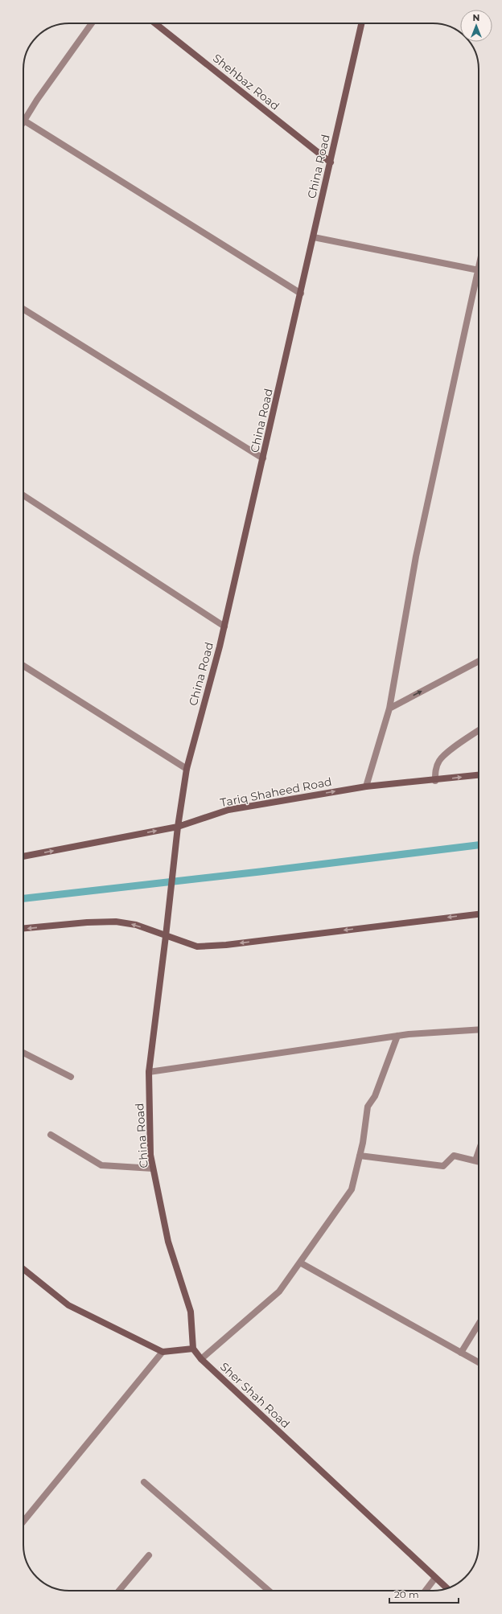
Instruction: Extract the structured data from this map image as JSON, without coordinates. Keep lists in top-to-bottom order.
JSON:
{
  "streets": {
    "main road": [
      "Shehbaz Road",
      "China Road",
      "Tariq Shaheed Road",
      "Sher Shah Road"
    ]
  },
  "crossings": [
    ["Shehbaz Road", "China Road"],
    ["China Road", "Tariq Shaheed Road"],
    ["China Road", "Sher Shah Road"]
  ],
  "one_way": ["Tariq Shaheed Road"],
  "scale_bar": "20 m",
  "north": "top"
}
